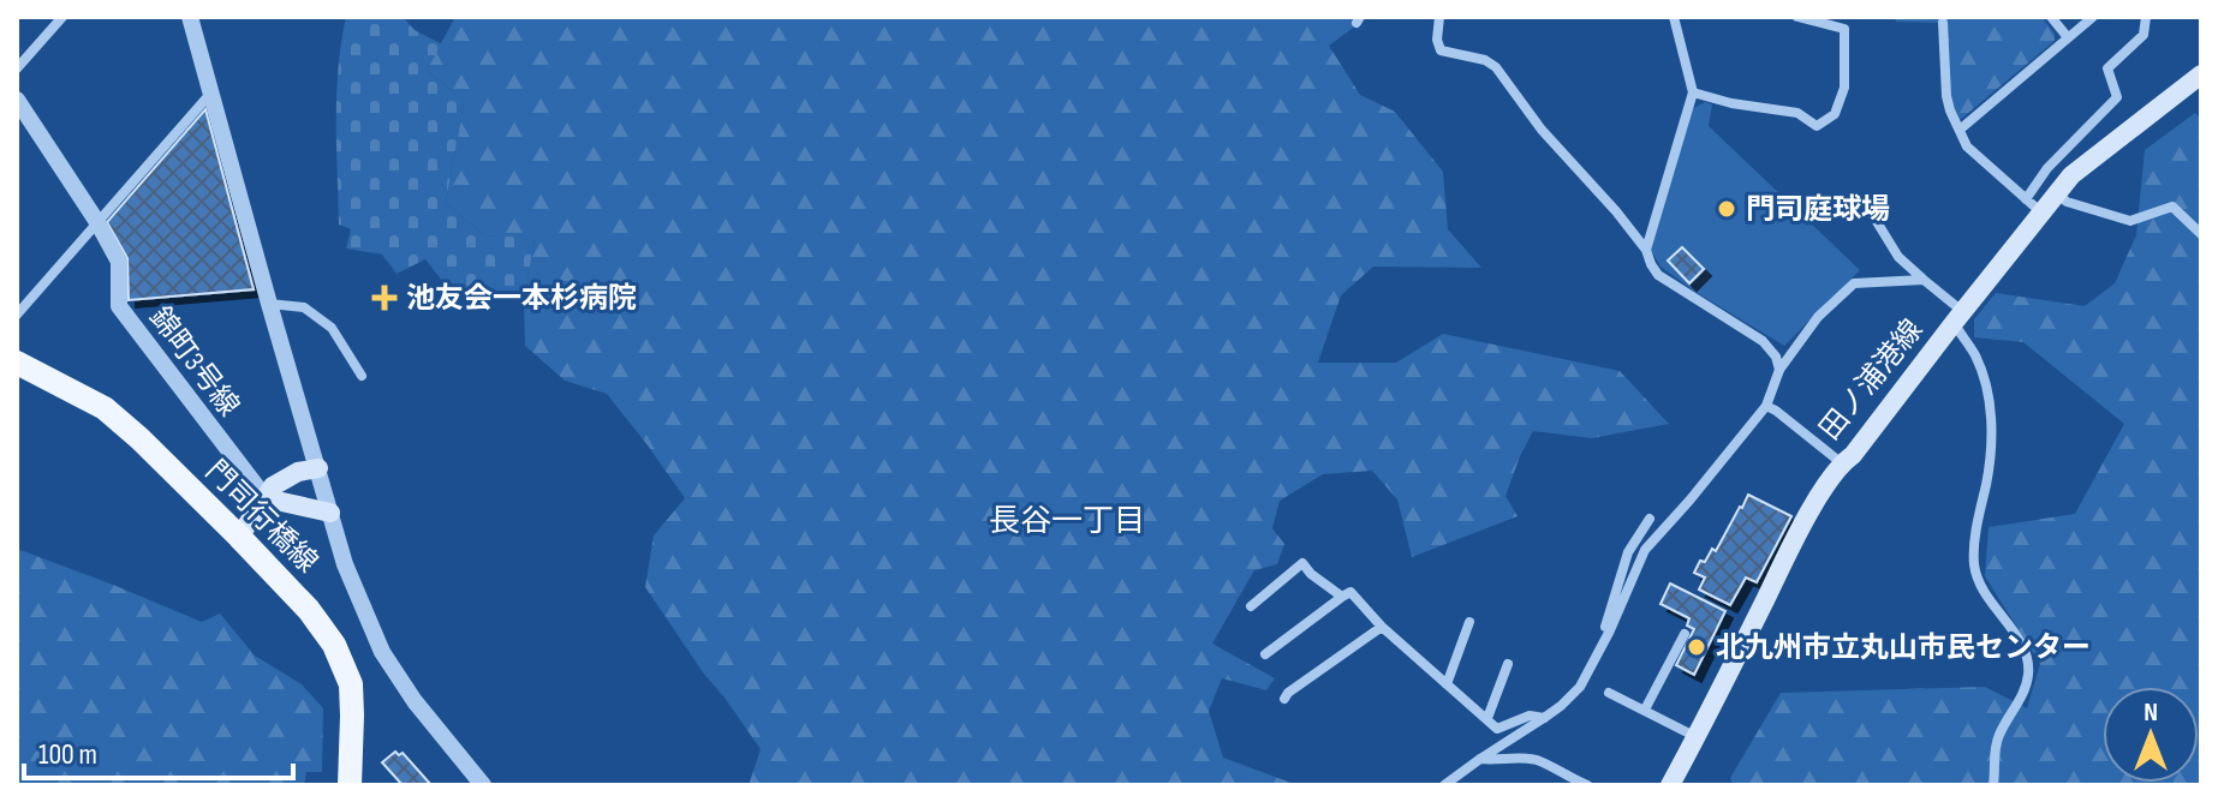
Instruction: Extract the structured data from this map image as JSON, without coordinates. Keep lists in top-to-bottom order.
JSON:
{
  "streets": {
    "main road": ["田ノ浦港線", "門司行橋線"],
    "street": ["錦町3号線"]
  },
  "districts": ["長谷一丁目"],
  "places": {
    "other": ["門司庭球場", "北九州市立丸山市民センター"],
    "health": ["池友会一本杉病院"]
  },
  "scale_bar": "100 m",
  "north": "top"
}
